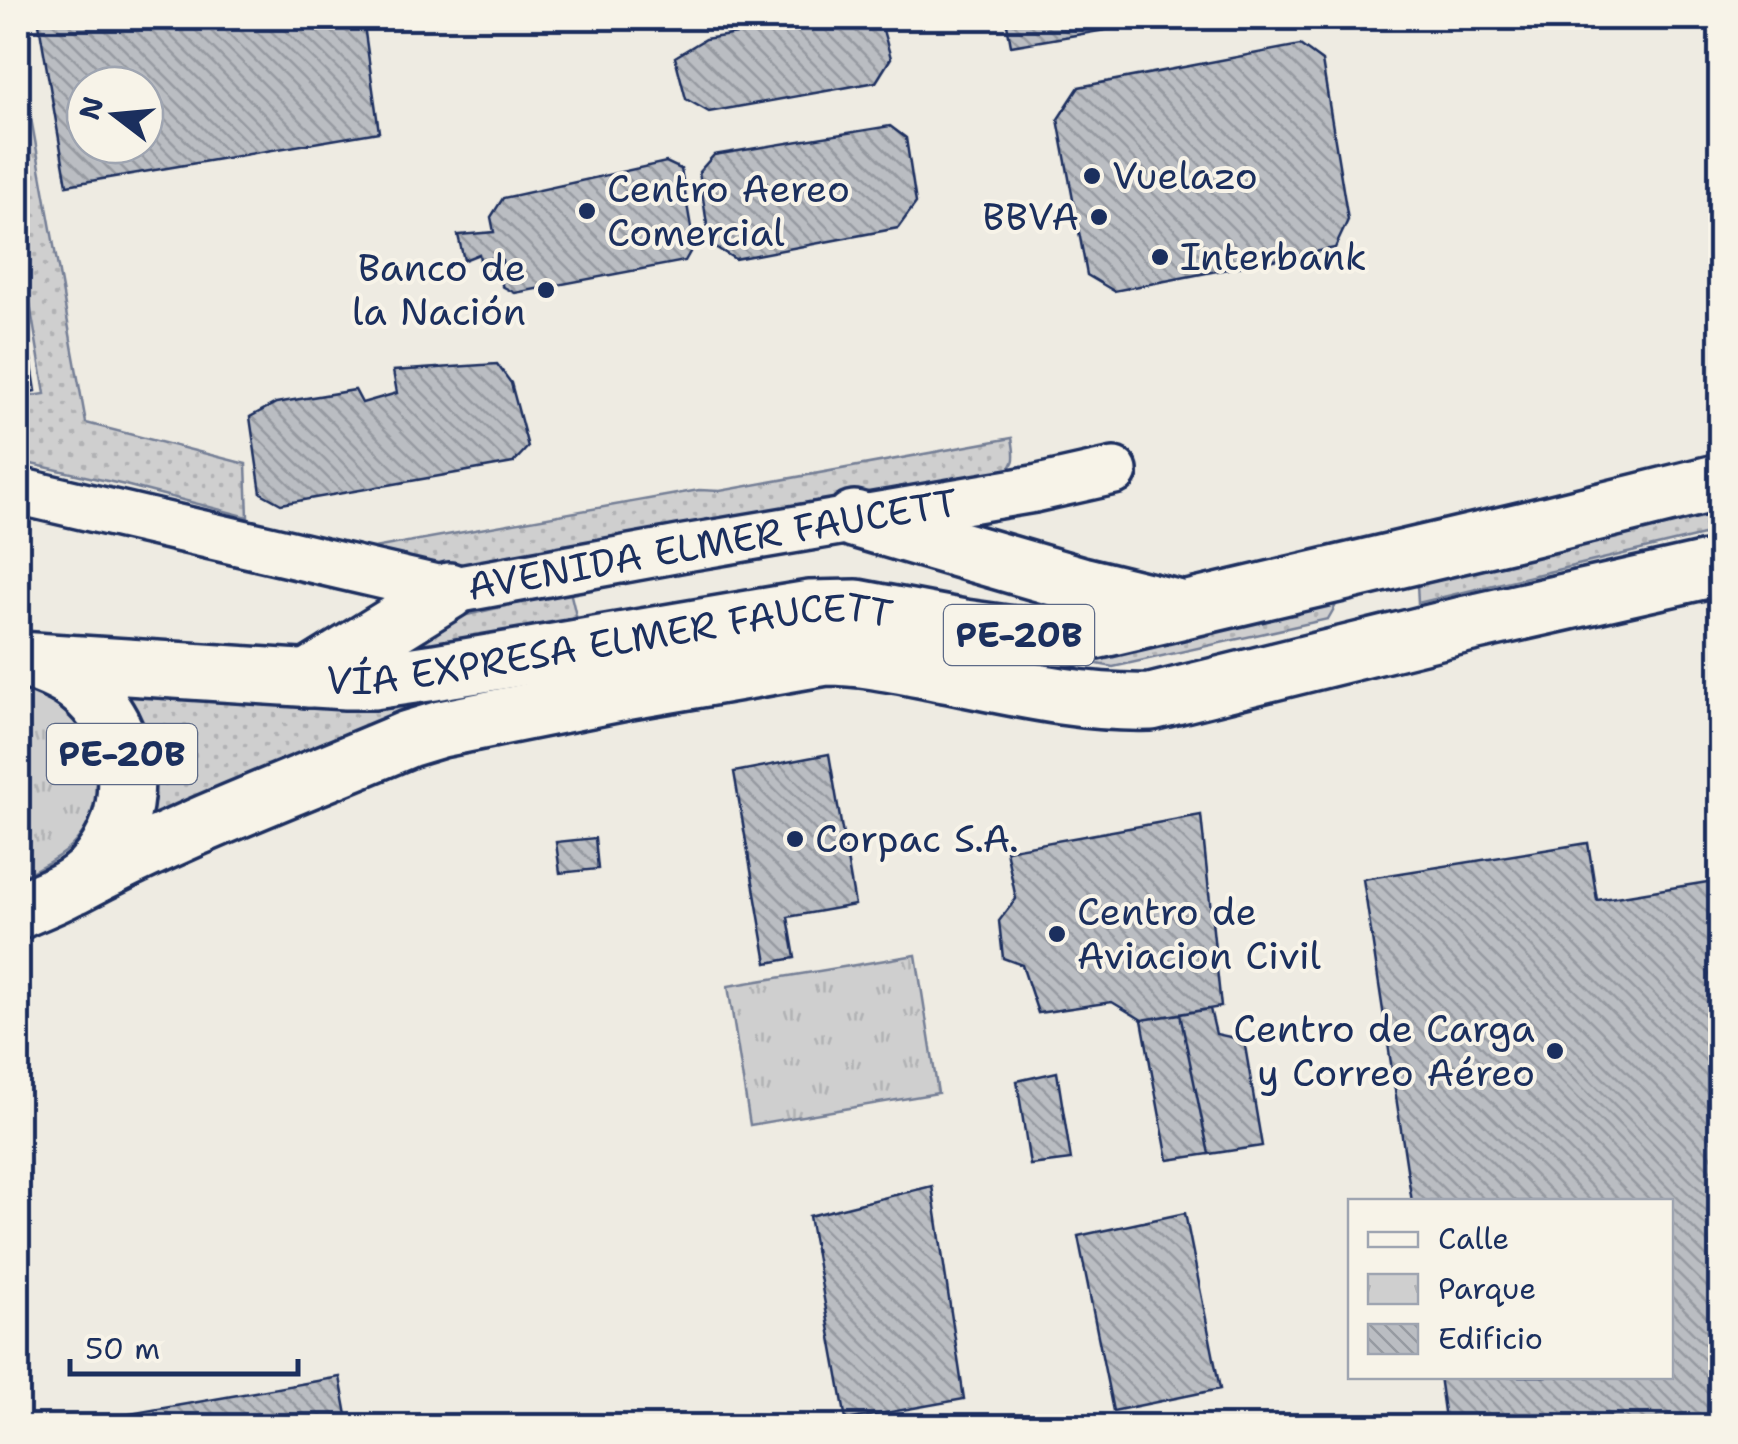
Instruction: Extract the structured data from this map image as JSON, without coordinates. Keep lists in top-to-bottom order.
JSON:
{
  "streets": {
    "highway": ["PE-20B", "VÍA EXPRESA ELMER FAUCETT"],
    "main road": ["AVENIDA ELMER FAUCETT"]
  },
  "crossings": [
    ["PE-20B", "VÍA EXPRESA ELMER FAUCETT"]
  ],
  "places": [
    "Vuelazo",
    "Centro Aereo Comercial",
    "BBVA",
    "Interbank",
    "Banco de la Nación",
    "Corpac S.A.",
    "Centro de Aviacion Civil",
    "Centro de Carga y Correo Aéreo"
  ],
  "legend": ["Calle", "Parque", "Edificio"],
  "scale_bar": "50 m",
  "north": "left"
}
